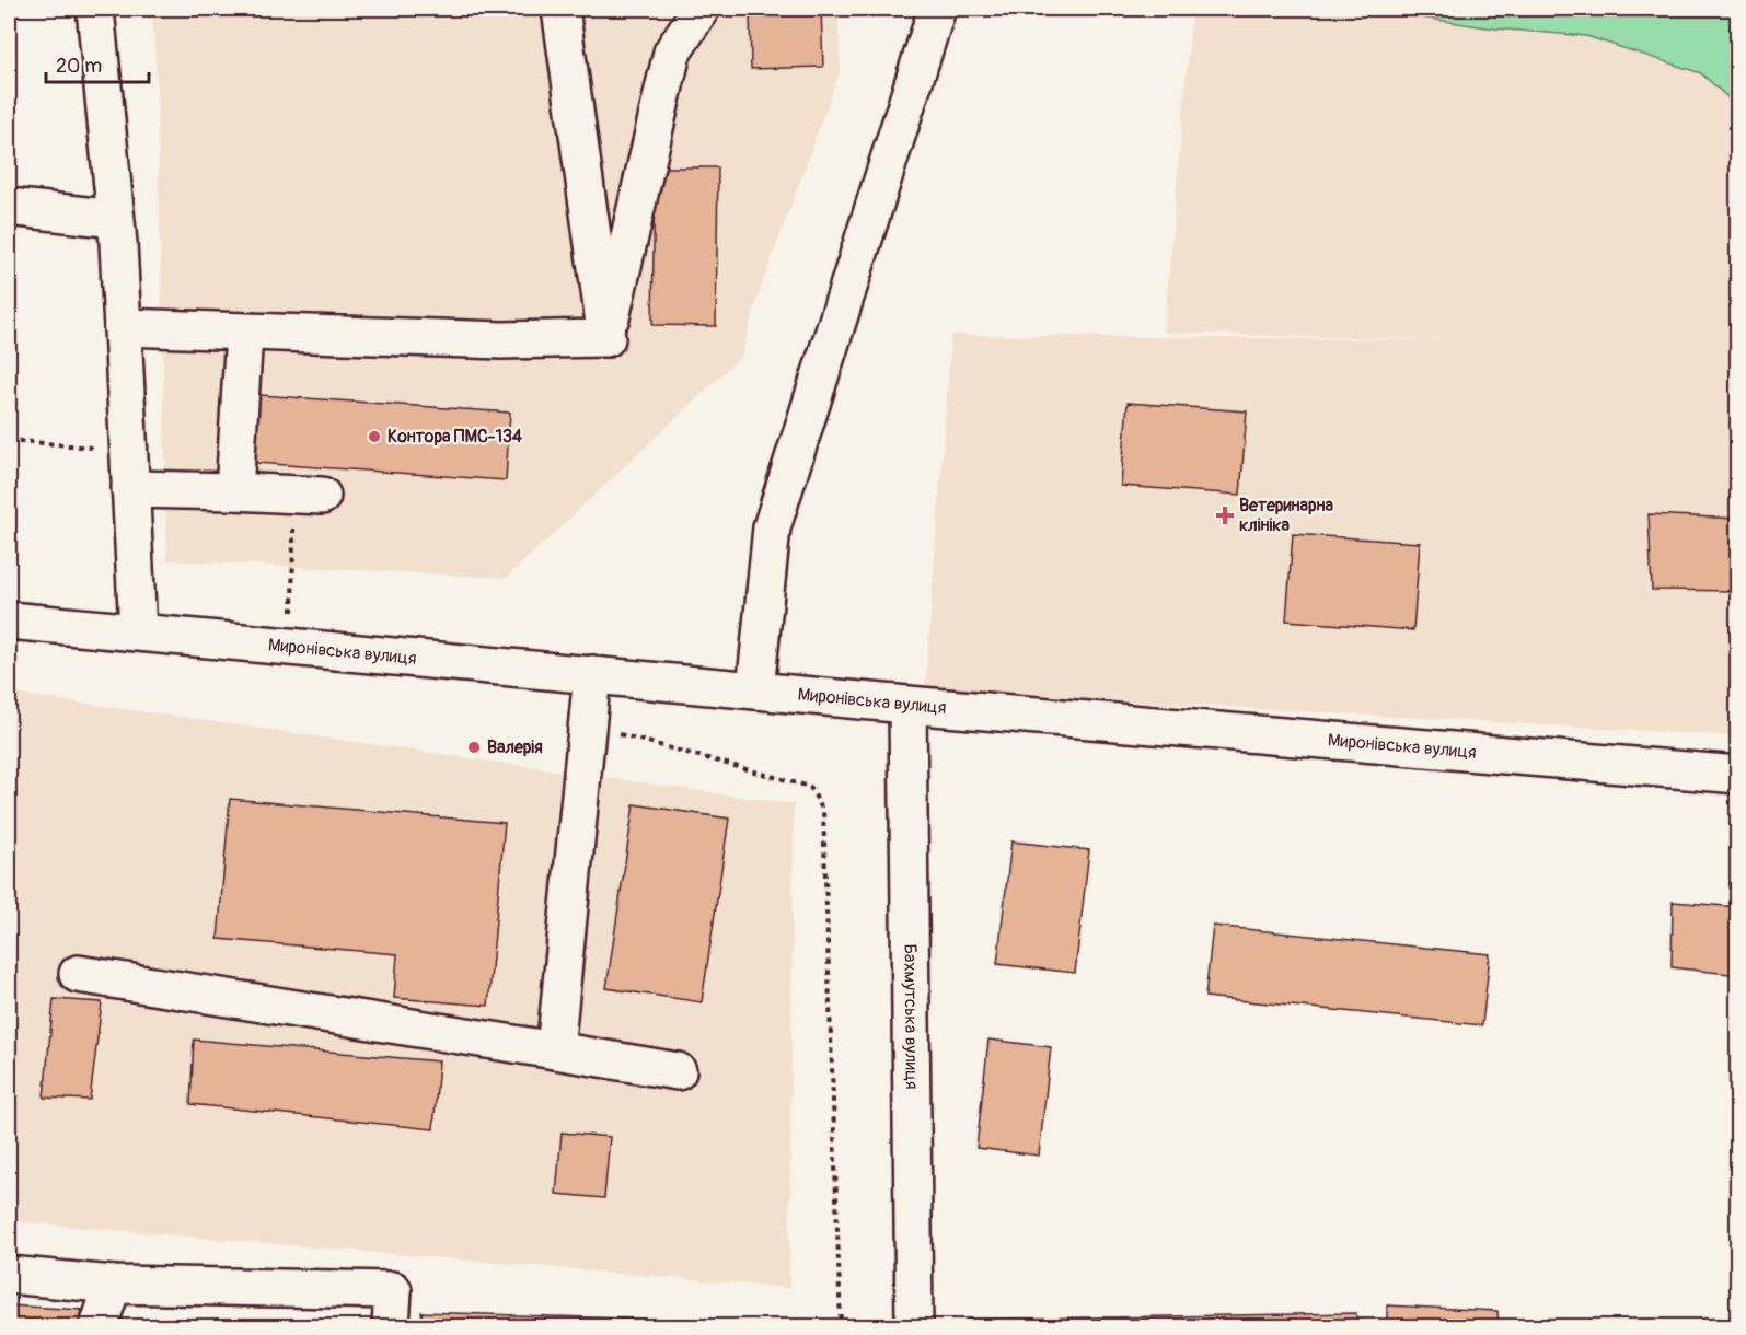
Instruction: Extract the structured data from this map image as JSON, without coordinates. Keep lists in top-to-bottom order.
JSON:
{
  "streets": {
    "street": ["Миронівська вулиця", "Бахмутська вулиця"]
  },
  "crossings": [
    ["Миронівська вулиця", "Бахмутська вулиця"]
  ],
  "places": {
    "other": ["Контора ПМС-134", "Валерія"],
    "health": ["Ветеринарна клініка"]
  },
  "scale_bar": "20 m"
}
